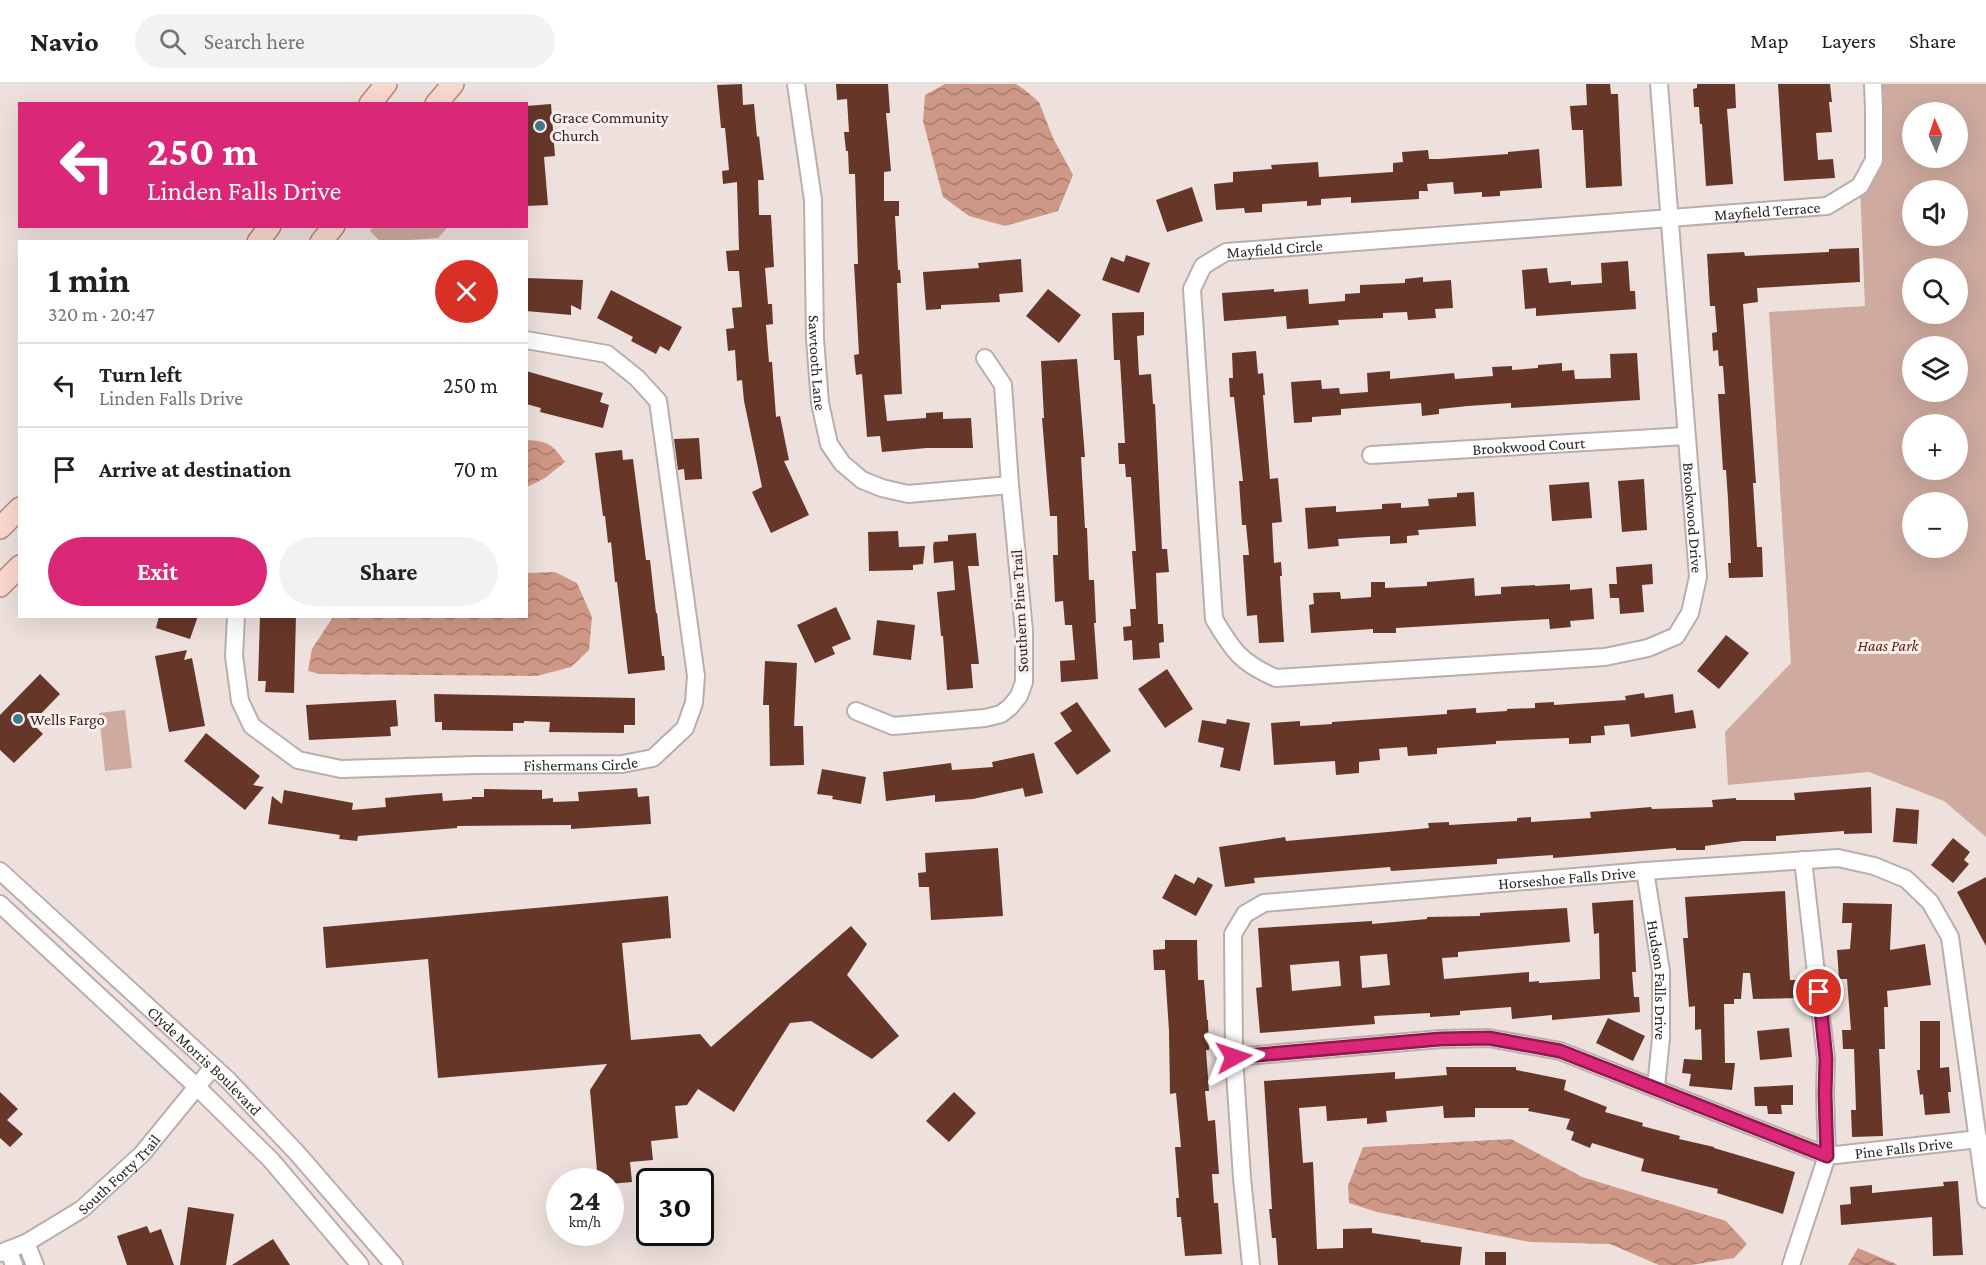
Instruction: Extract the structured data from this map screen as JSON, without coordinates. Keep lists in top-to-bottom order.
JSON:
{
  "streets": {
    "street": [
      "Mayfield Terrace",
      "Mayfield Circle",
      "Sawtooth Lane",
      "Brookwood Court",
      "Brookwood Drive",
      "Southern Pine Trail",
      "Fishermans Circle",
      "Horseshoe Falls Drive",
      "Hudson Falls Drive",
      "Clyde Morris Boulevard",
      "Pine Falls Drive",
      "South Forty Trail"
    ]
  },
  "crossings": [
    ["Mayfield Terrace", "Mayfield Circle"],
    ["Mayfield Terrace", "Brookwood Drive"],
    ["Mayfield Circle", "Brookwood Drive"],
    ["Sawtooth Lane", "Southern Pine Trail"],
    ["Brookwood Court", "Brookwood Drive"],
    ["Horseshoe Falls Drive", "Hudson Falls Drive"],
    ["Horseshoe Falls Drive", "Pine Falls Drive"],
    ["Clyde Morris Boulevard", "South Forty Trail"]
  ],
  "parks": ["Haas Park"],
  "places": ["Grace Community Church", "Wells Fargo"],
  "north": "top",
  "page": {
    "header": "Navio",
    "search": "Search here",
    "nav": ["Map", "Layers", "Share"],
    "map_buttons": ["+", "−"],
    "turn": ["250 m", "Linden Falls Drive"],
    "heading": ["1 min", "320 m · 20:47"],
    "list": [
      {
        "name": "Turn left",
        "note": "Linden Falls Drive",
        "value": "250 m"
      },
      {
        "name": "Arrive at destination",
        "value": "70 m"
      }
    ],
    "buttons": ["Exit", "Share"],
    "speed": "24 km/h",
    "limit": "30"
  }
}
